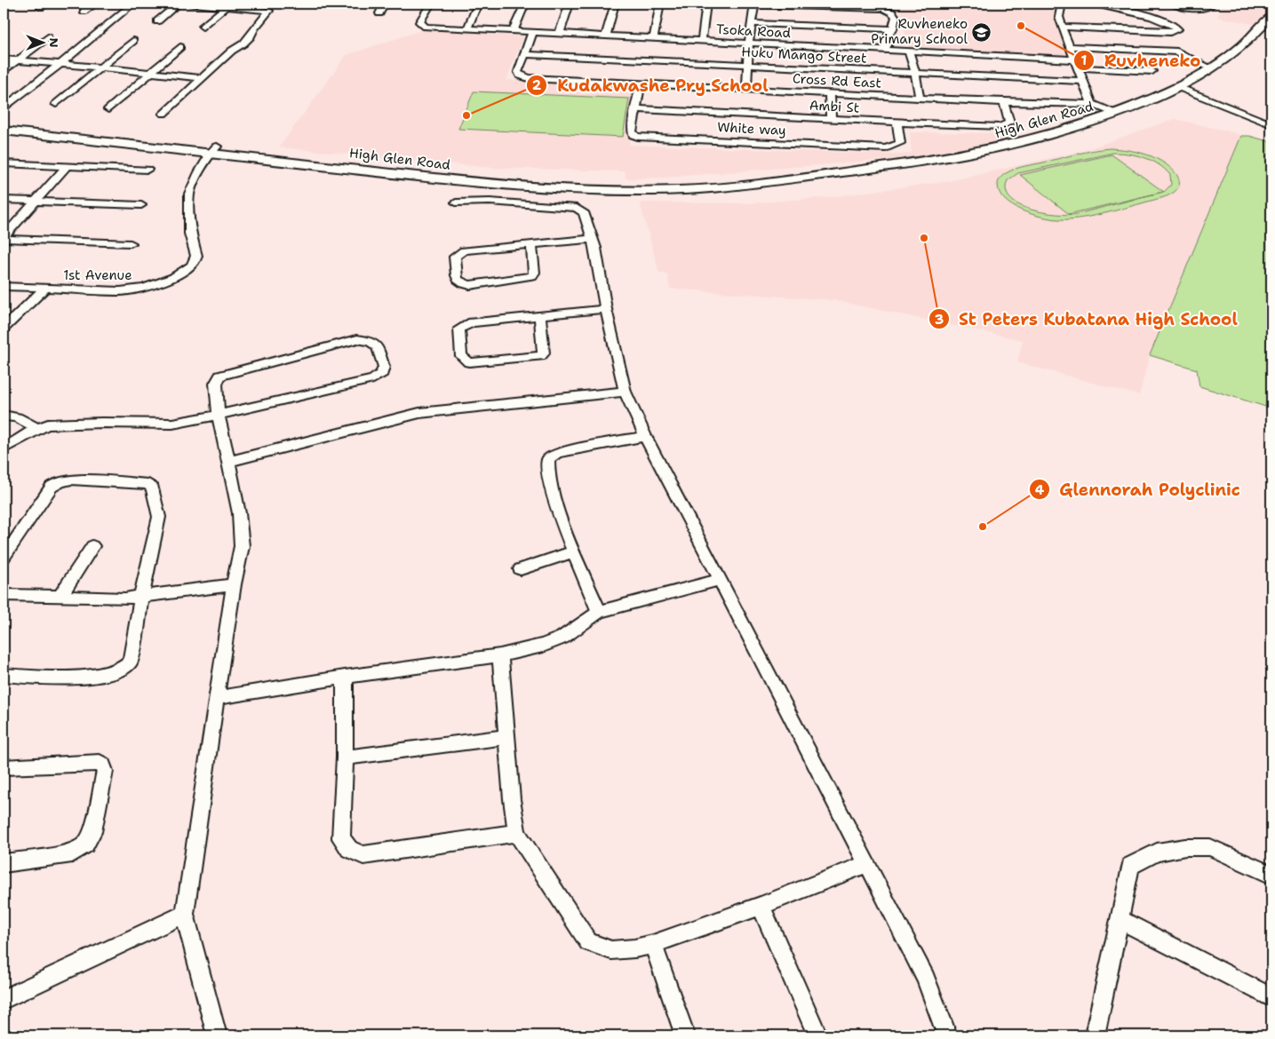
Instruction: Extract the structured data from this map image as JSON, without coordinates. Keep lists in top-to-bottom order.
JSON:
{
  "streets": {
    "main road": ["High Glen Road"],
    "street": [
      "Tsoka Road",
      "Huku Mango Street",
      "Cross Rd East",
      "Ambi St",
      "White way",
      "1st Avenue"
    ]
  },
  "crossings": [
    ["Tsoka Road", "Cross Rd East"],
    ["Huku Mango Street", "Cross Rd East"],
    ["Cross Rd East", "Ambi St"],
    ["Cross Rd East", "White way"],
    ["Ambi St", "White way"],
    ["High Glen Road", "1st Avenue"]
  ],
  "places": {
    "other": [
      "Ruvheneko",
      "Kudakwashe Pry School",
      "St Peters Kubatana High School",
      "Glennorah Polyclinic"
    ],
    "school or university": ["Ruvheneko Primary School"]
  },
  "north": "right"
}
